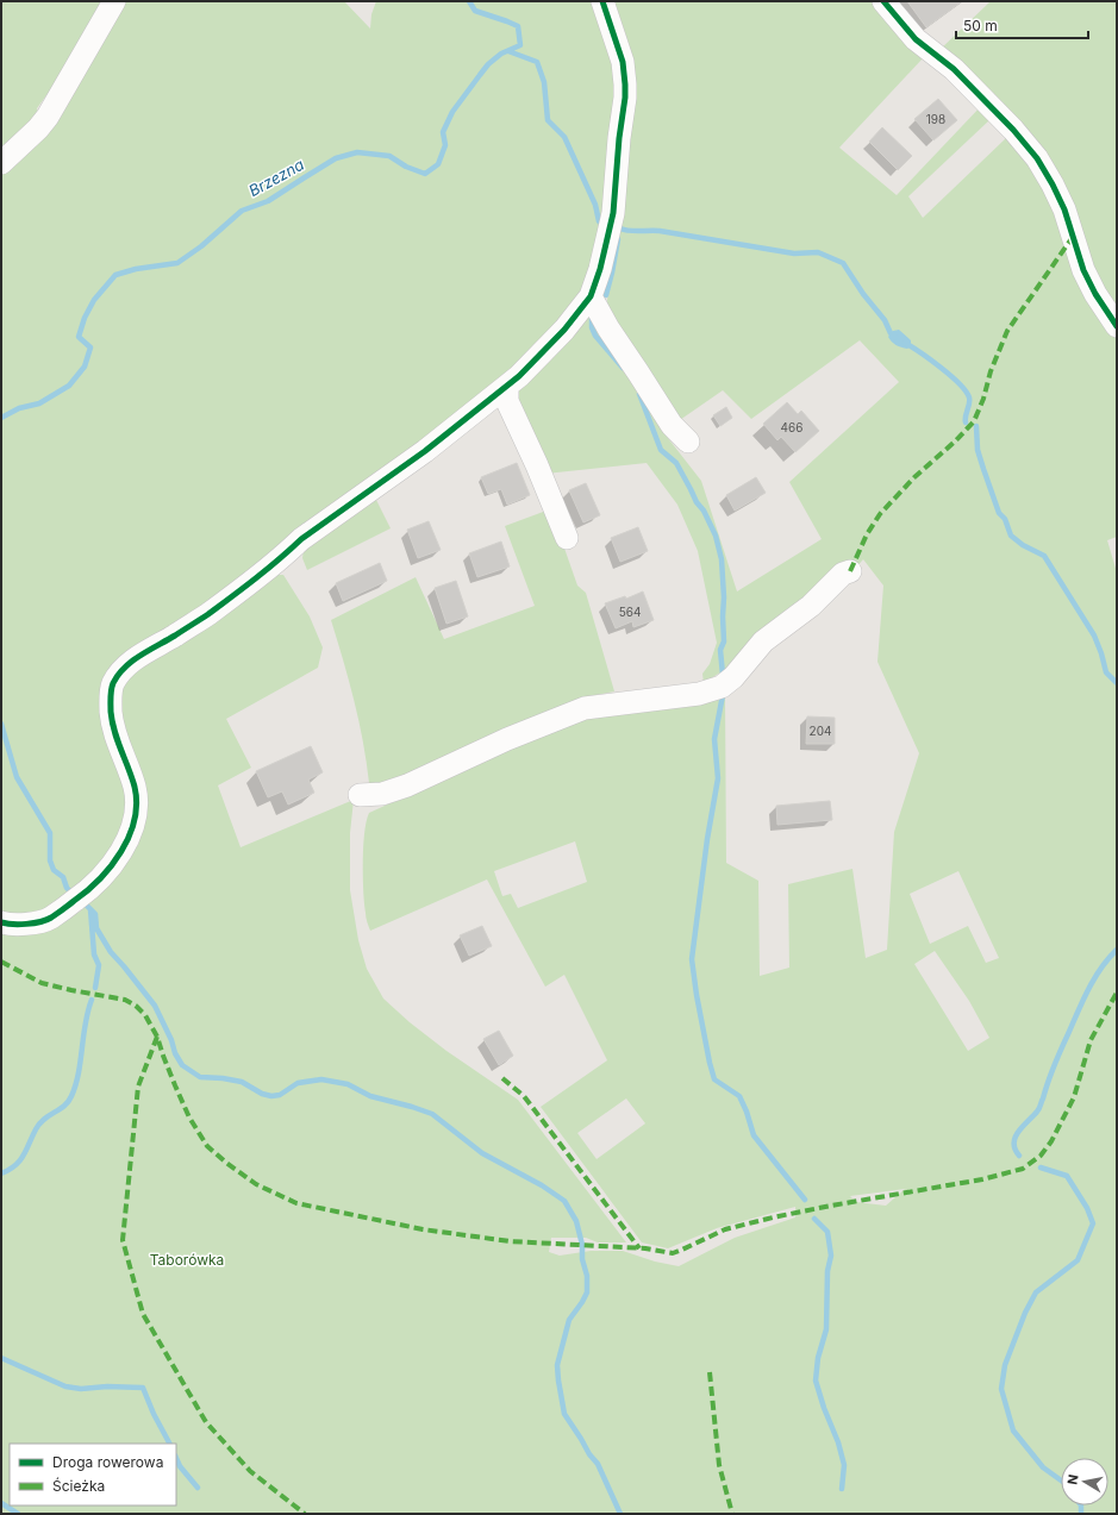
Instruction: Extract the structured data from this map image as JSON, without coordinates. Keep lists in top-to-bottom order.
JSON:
{
  "water": ["Brzezna"],
  "parks": ["Taborówka"],
  "house_numbers": [
    "198",
    "466",
    "564",
    "204"
  ],
  "legend": ["Droga rowerowa", "Ścieżka"],
  "scale_bar": "50 m",
  "north": "left"
}
